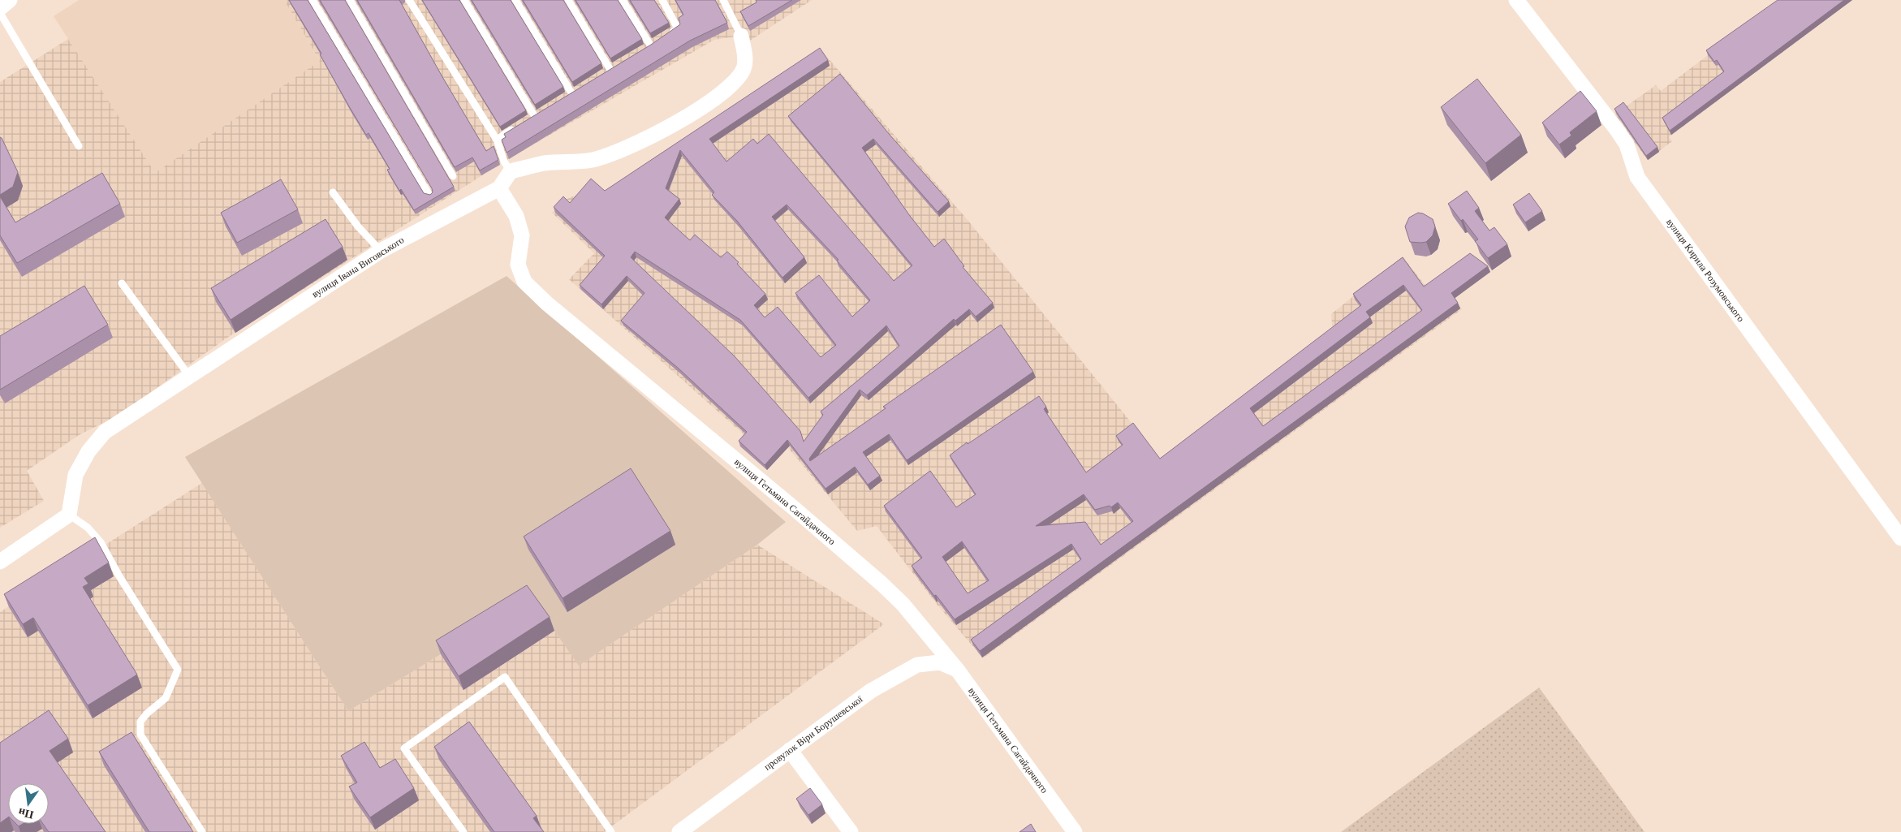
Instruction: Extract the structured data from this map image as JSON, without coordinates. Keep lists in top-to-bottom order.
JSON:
{
  "streets": {
    "street": [
      "вулиця Івана Виговського",
      "вулиця Кирила Розумовського",
      "вулиця Гетьмана Сагайдачного",
      "провулок Віри Борушевської"
    ]
  },
  "crossings": [
    ["вулиця Івана Виговського", "вулиця Гетьмана Сагайдачного"],
    ["вулиця Гетьмана Сагайдачного", "провулок Віри Борушевської"]
  ],
  "north": "bottom"
}
